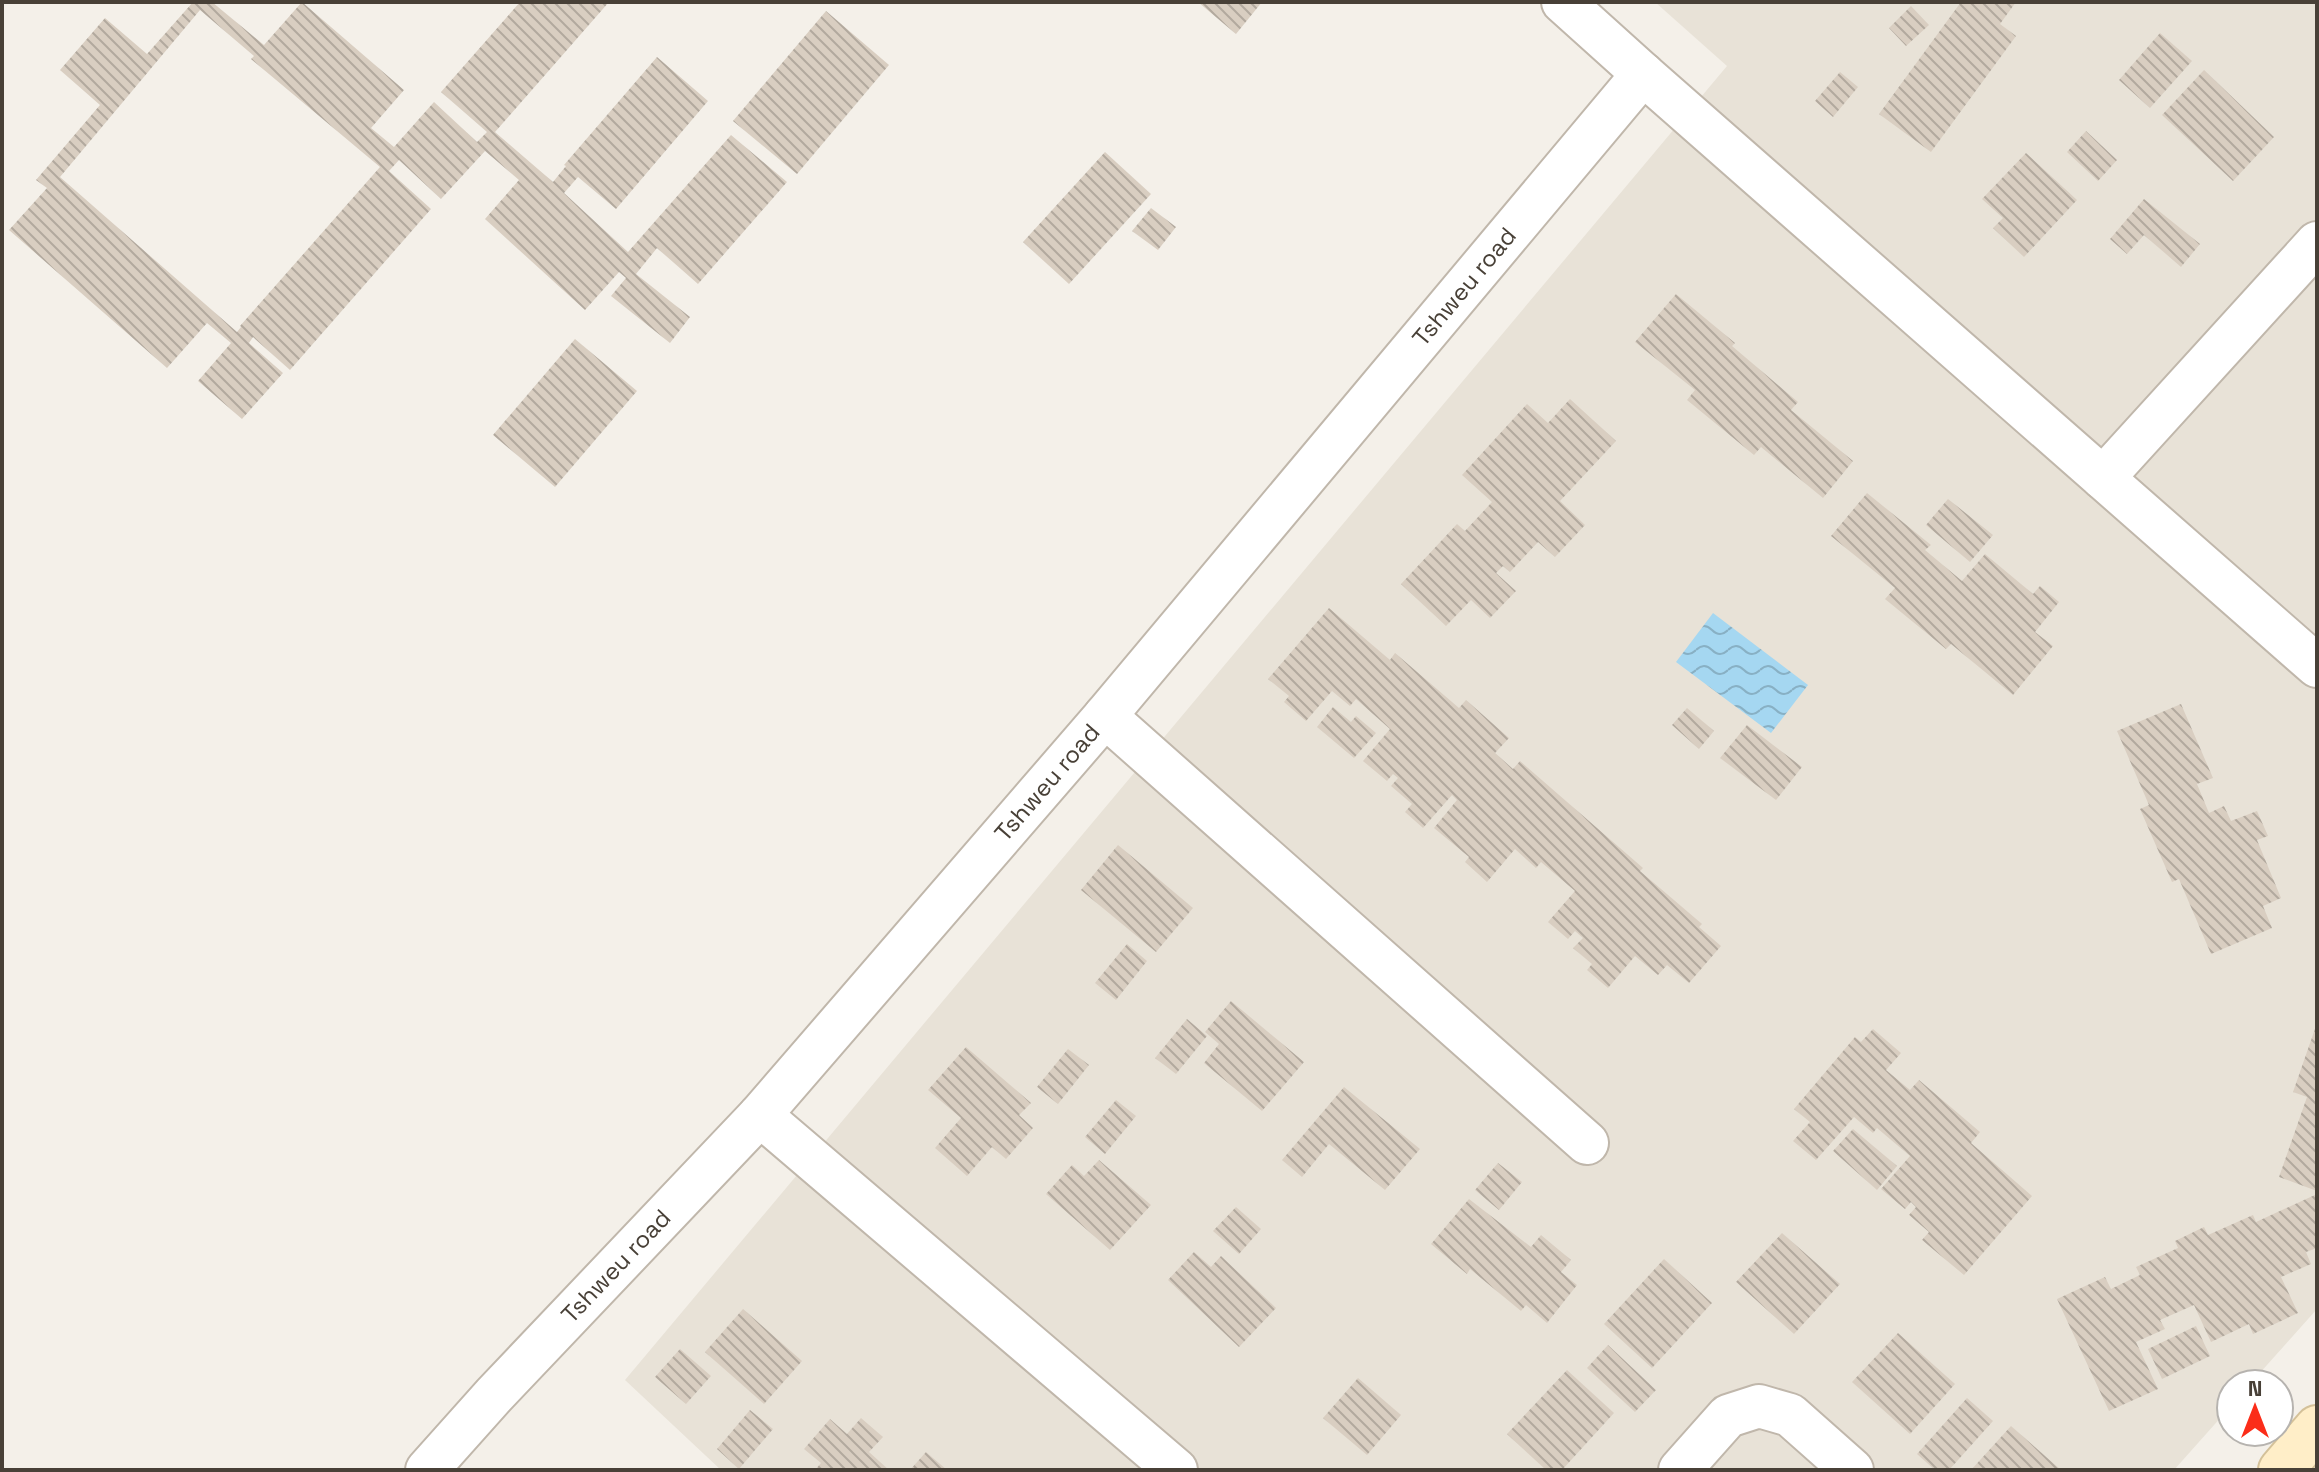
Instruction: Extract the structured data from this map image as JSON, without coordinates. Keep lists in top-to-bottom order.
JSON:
{
  "streets": {
    "street": ["Tshweu road"]
  },
  "north": "top"
}
